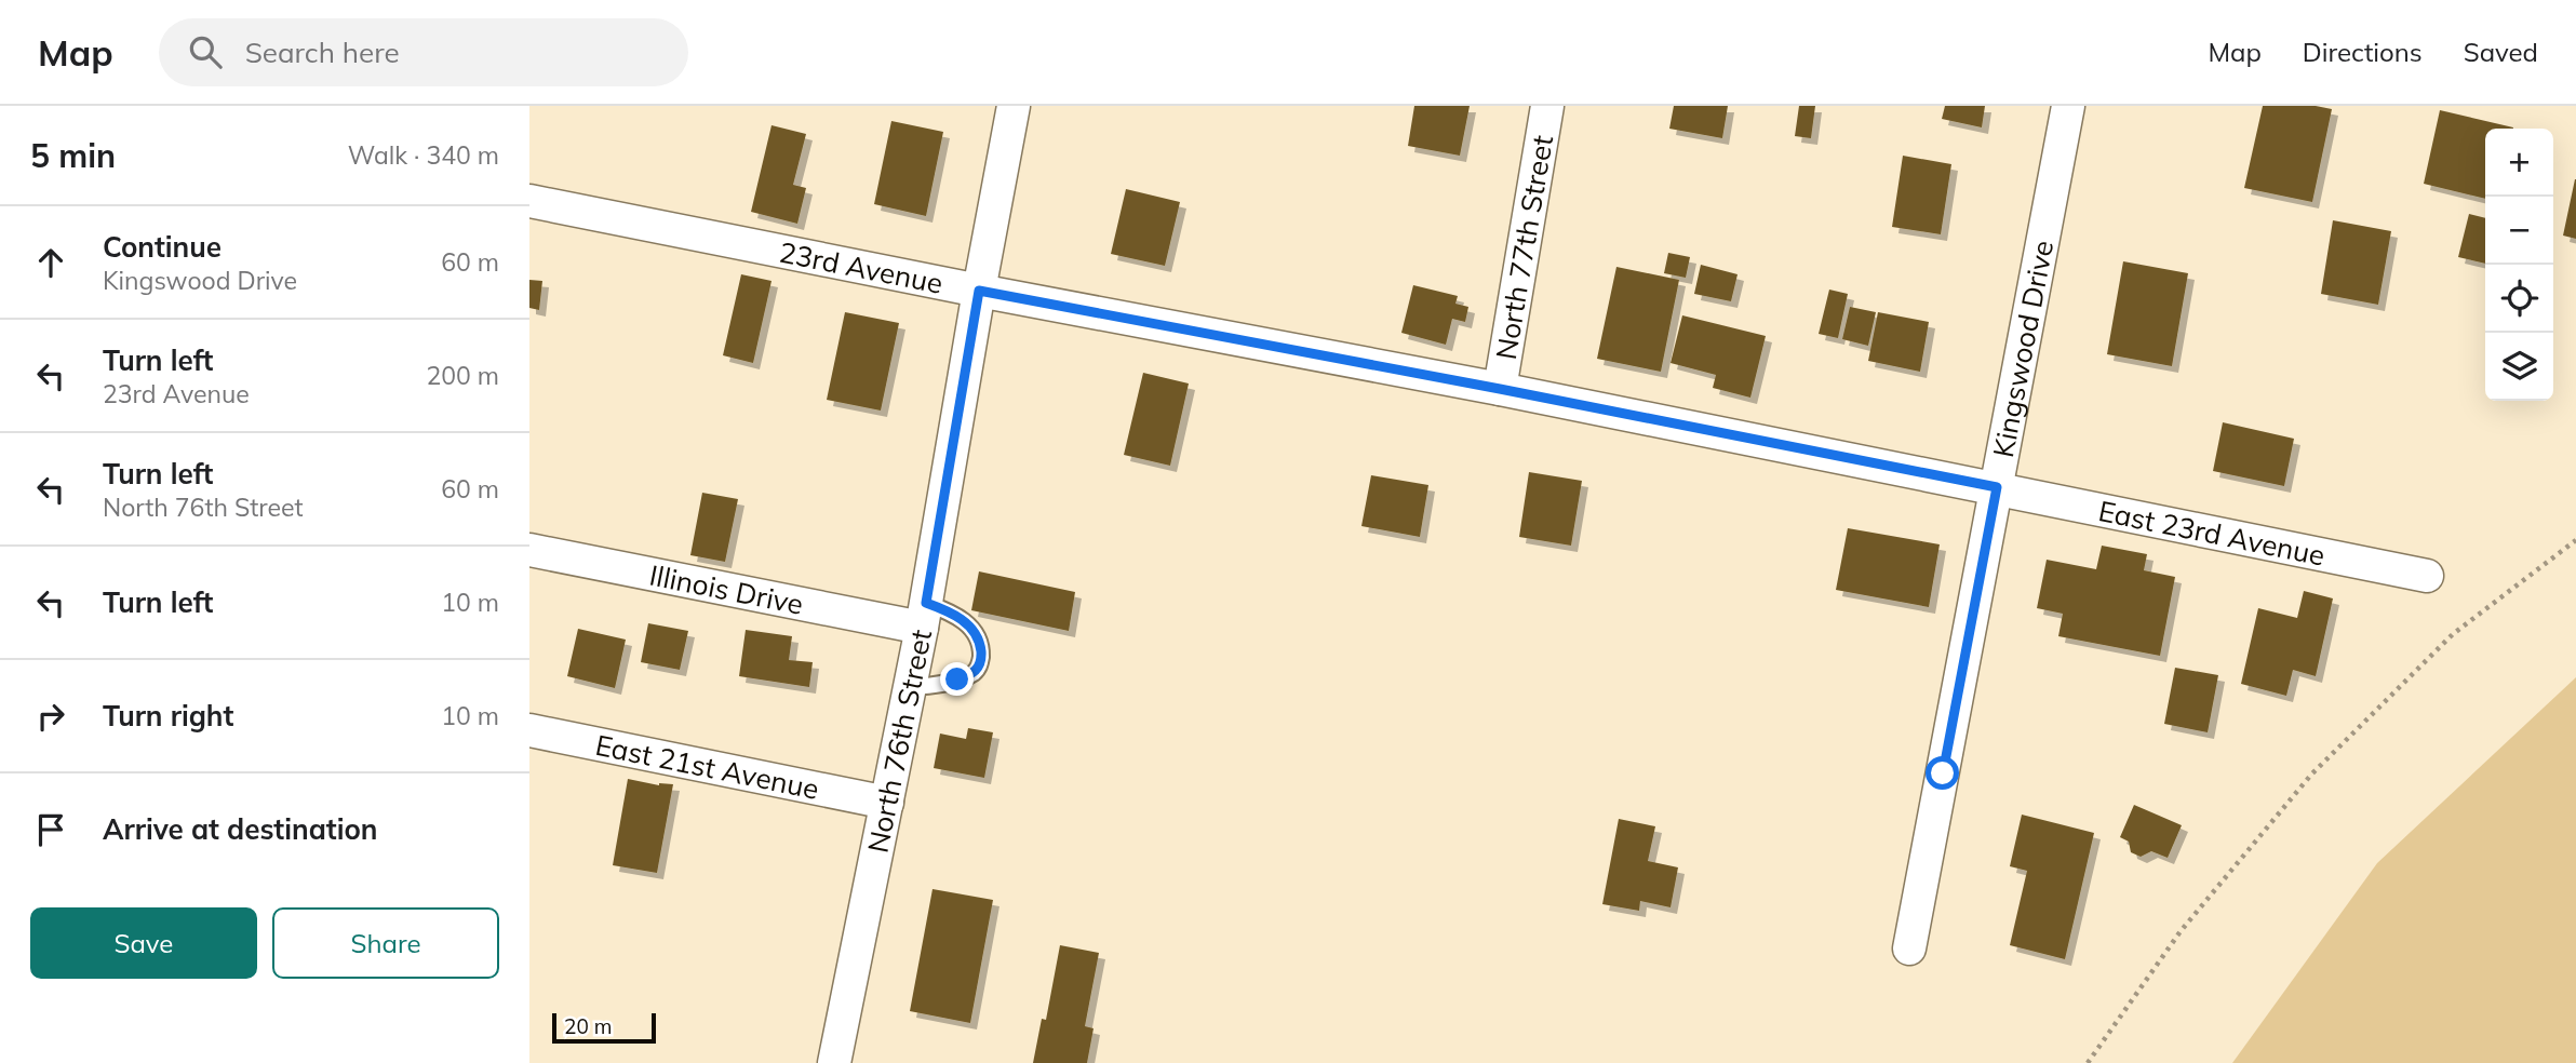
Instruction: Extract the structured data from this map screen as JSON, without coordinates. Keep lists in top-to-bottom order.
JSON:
{
  "streets": {
    "street": [
      "North 77th Street",
      "23rd Avenue",
      "Kingswood Drive",
      "East 23rd Avenue",
      "Illinois Drive",
      "North 76th Street",
      "East 21st Avenue"
    ]
  },
  "crossings": [
    ["North 77th Street", "23rd Avenue"],
    ["23rd Avenue", "Kingswood Drive"],
    ["23rd Avenue", "East 23rd Avenue"],
    ["23rd Avenue", "North 76th Street"],
    ["Kingswood Drive", "East 23rd Avenue"],
    ["Illinois Drive", "North 76th Street"],
    ["North 76th Street", "East 21st Avenue"]
  ],
  "scale_bar": "20 m",
  "page": {
    "header": "Map",
    "search": "Search here",
    "nav": ["Map", "Directions", "Saved"],
    "heading": ["5 min", "Walk · 340 m"],
    "map_buttons": ["+", "−"],
    "list": [
      ["Continue", "Kingswood Drive", "60 m"],
      ["Turn left", "23rd Avenue", "200 m"],
      ["Turn left", "North 76th Street", "60 m"],
      ["Turn left", "10 m"],
      ["Turn right", "10 m"],
      "Arrive at destination"
    ],
    "buttons": ["Save", "Share"],
    "scale": "20 m"
  }
}
